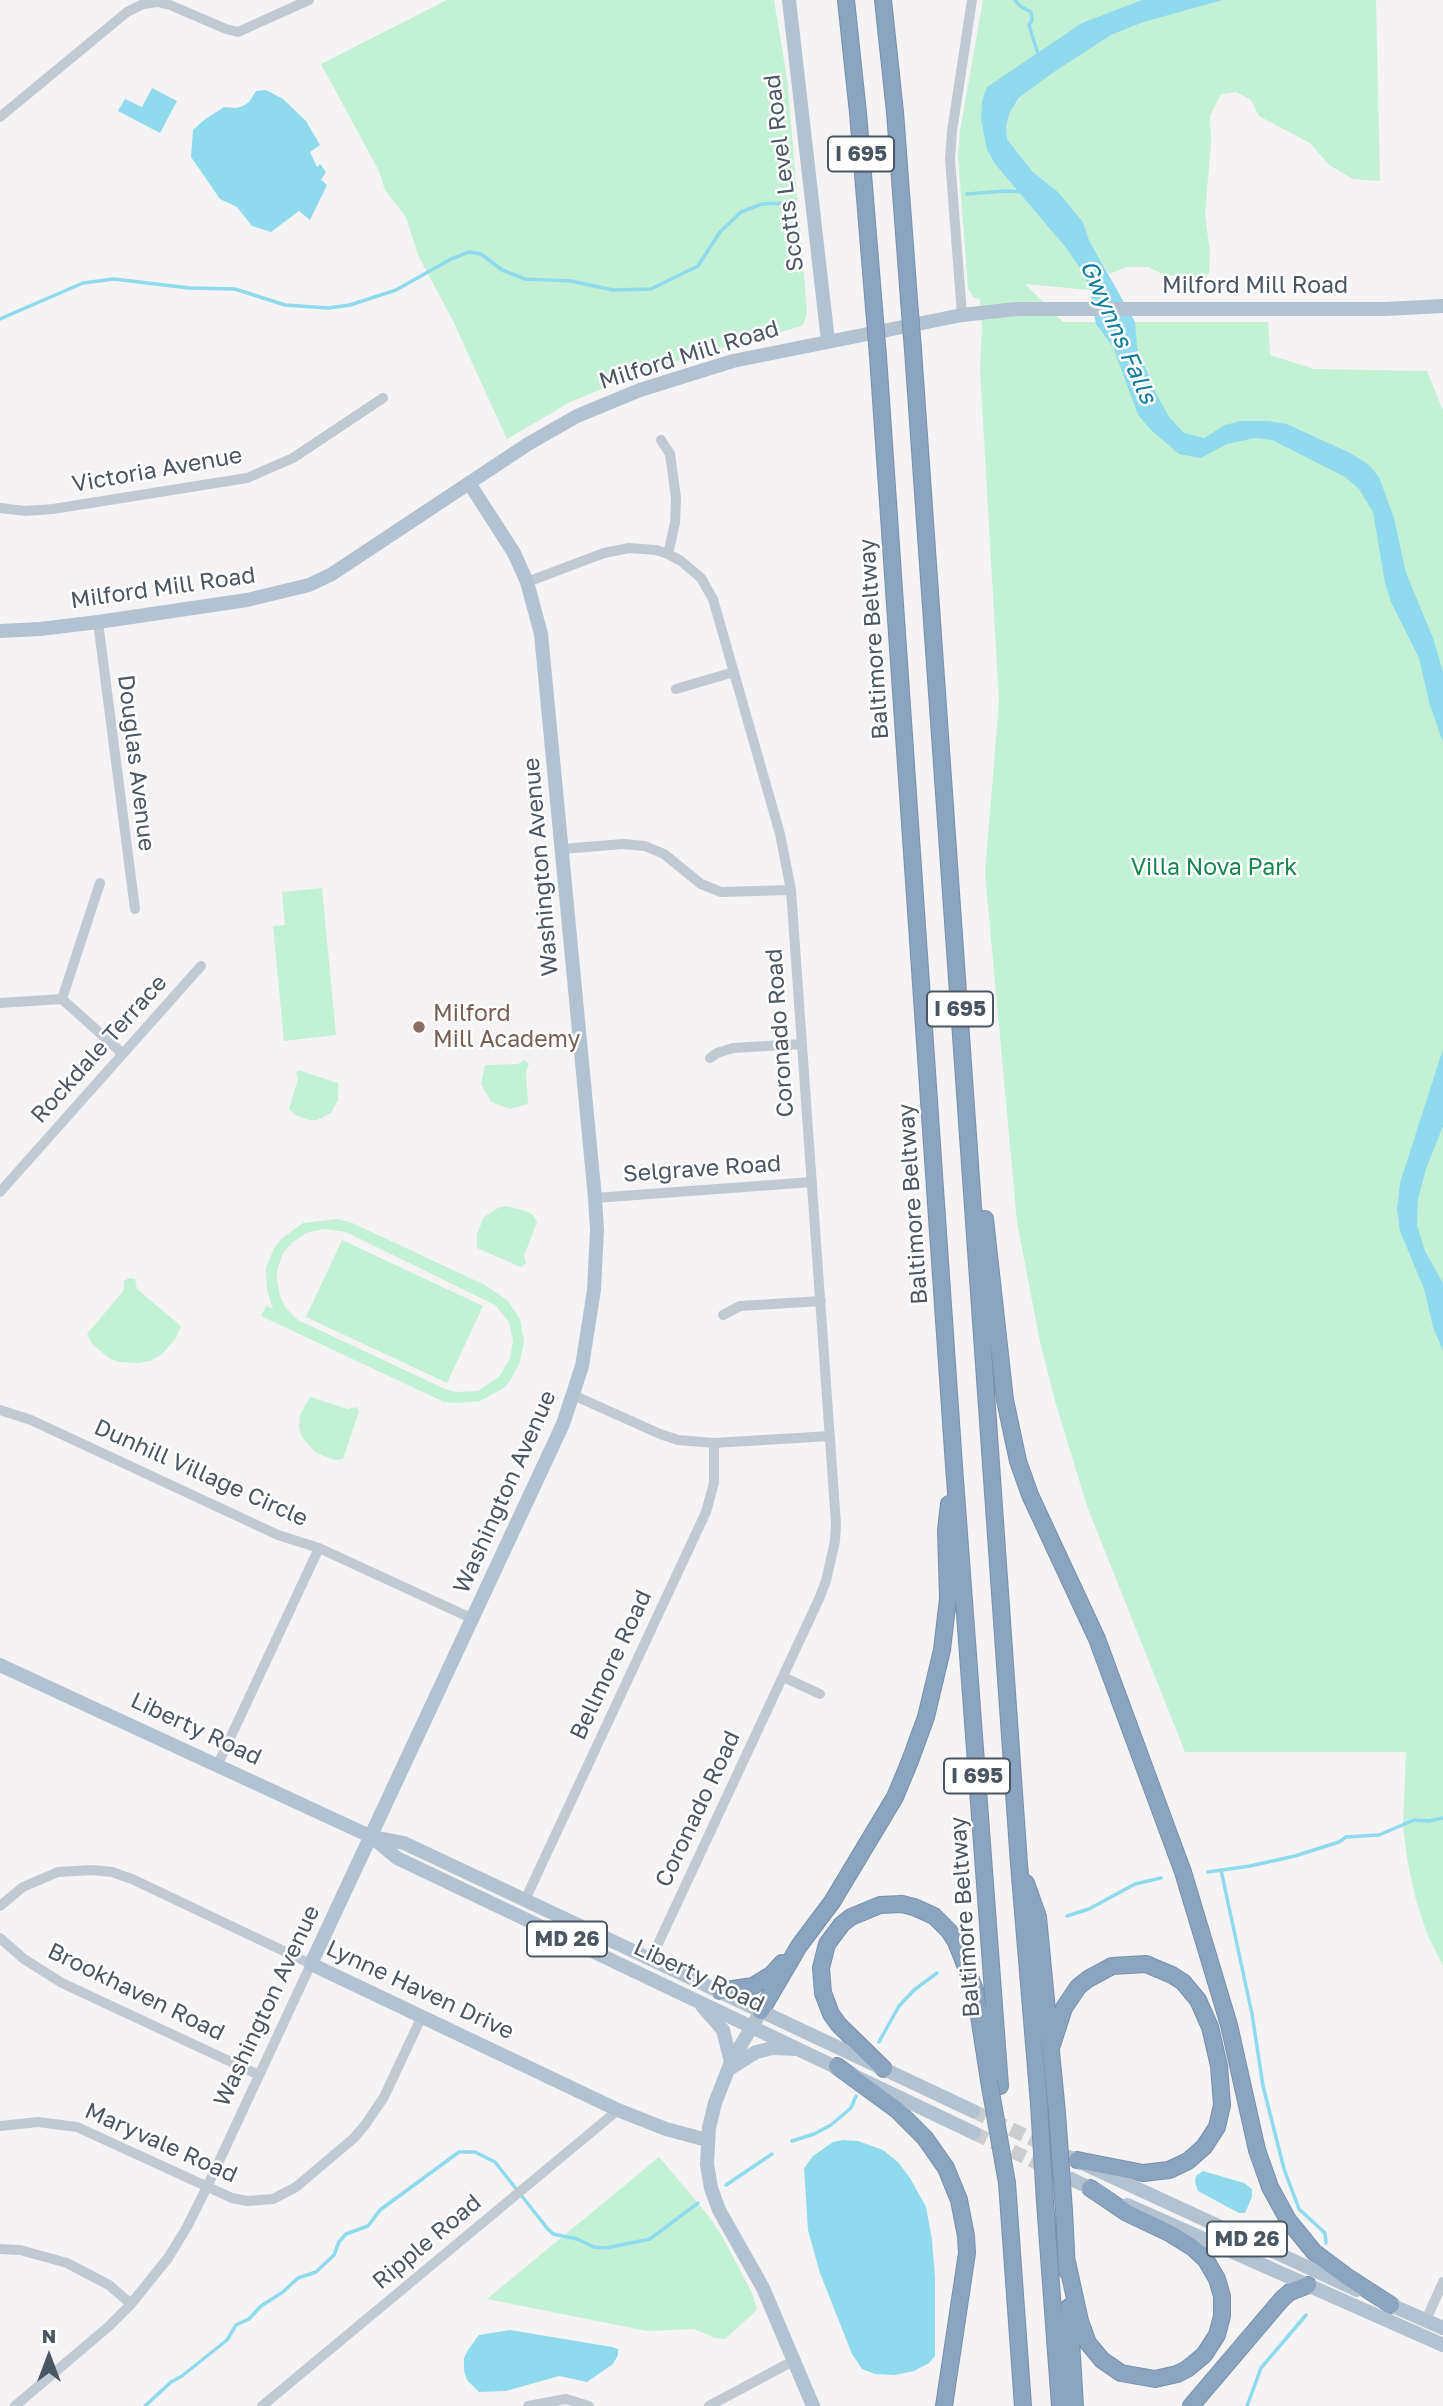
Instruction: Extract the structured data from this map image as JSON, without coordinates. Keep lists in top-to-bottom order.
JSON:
{
  "streets": {
    "highway": ["I 695", "Baltimore Beltway"],
    "main road": [
      "Scotts Level Road",
      "Milford Mill Road",
      "Washington Avenue",
      "Liberty Road",
      "MD 26",
      "Lynne Haven Drive"
    ],
    "street": [
      "Victoria Avenue",
      "Douglas Avenue",
      "Coronado Road",
      "Rockdale Terrace",
      "Selgrave Road",
      "Dunhill Village Circle",
      "Bellmore Road",
      "Brookhaven Road",
      "Maryvale Road",
      "Ripple Road"
    ]
  },
  "crossings": [
    ["Scotts Level Road", "Milford Mill Road"],
    ["Milford Mill Road", "Douglas Avenue"],
    ["Milford Mill Road", "Washington Avenue"],
    ["Washington Avenue", "Coronado Road"],
    ["Washington Avenue", "Selgrave Road"],
    ["Washington Avenue", "Liberty Road"],
    ["Washington Avenue", "Lynne Haven Drive"],
    ["Washington Avenue", "Brookhaven Road"],
    ["Washington Avenue", "Maryvale Road"],
    ["Coronado Road", "Selgrave Road"],
    ["Coronado Road", "Liberty Road"],
    ["Dunhill Village Circle", "Liberty Road"],
    ["Bellmore Road", "Liberty Road"],
    ["Lynne Haven Drive", "Maryvale Road"],
    ["Lynne Haven Drive", "Ripple Road"]
  ],
  "water": ["Gwynns Falls"],
  "parks": ["Villa Nova Park"],
  "places": ["Milford Mill Academy"],
  "north": "top"
}
